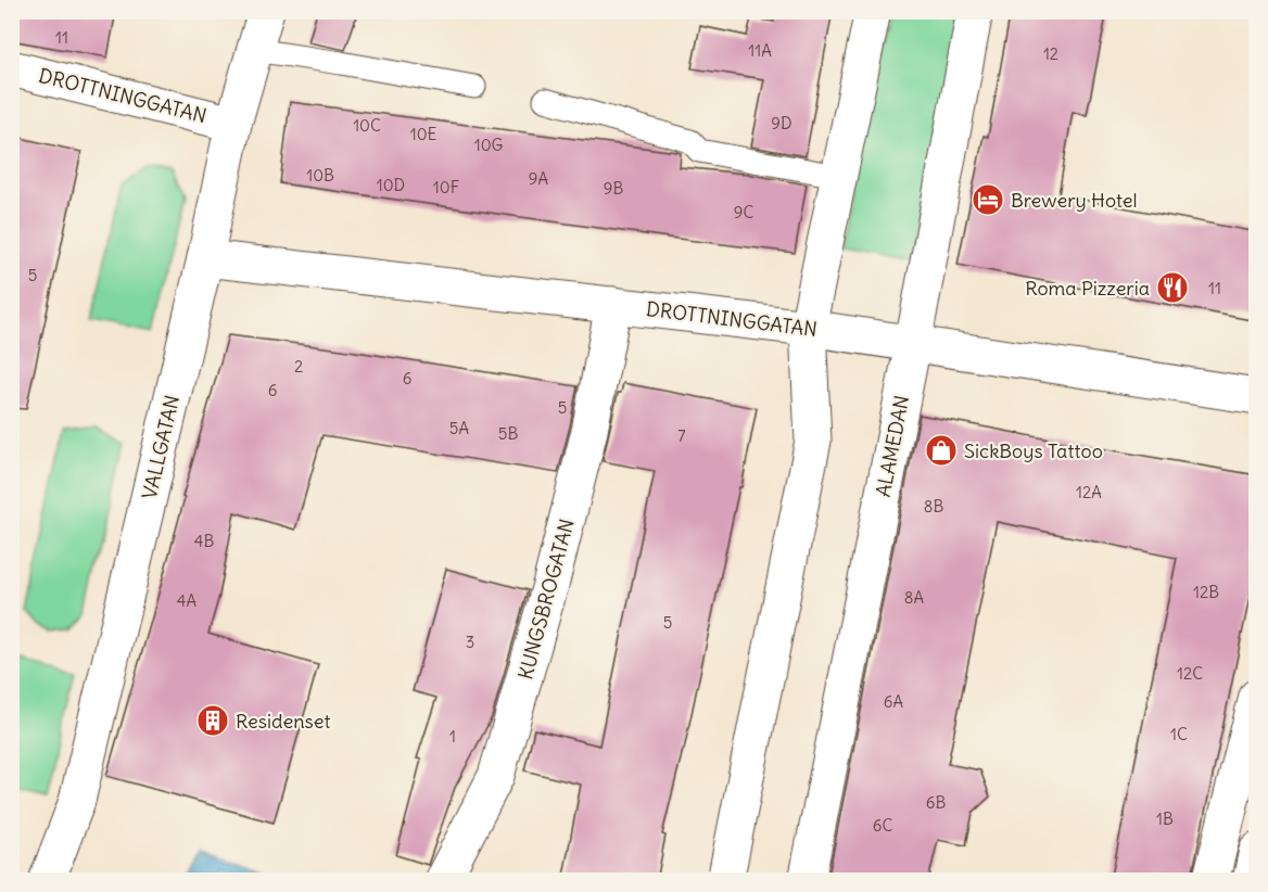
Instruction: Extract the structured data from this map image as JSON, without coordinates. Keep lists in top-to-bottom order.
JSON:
{
  "streets": {
    "street": [
      "DROTTNINGGATAN",
      "ALAMEDAN",
      "VALLGATAN",
      "KUNGSBROGATAN"
    ]
  },
  "crossings": [
    ["DROTTNINGGATAN", "ALAMEDAN"],
    ["DROTTNINGGATAN", "VALLGATAN"],
    ["DROTTNINGGATAN", "KUNGSBROGATAN"]
  ],
  "places": {
    "hotel": ["Brewery Hotel"],
    "restaurant": ["Roma Pizzeria"],
    "shop": ["SickBoys Tattoo"],
    "building": ["Residenset"]
  },
  "house_numbers": [
    "11",
    "11A",
    "12",
    "9D",
    "10C",
    "10E",
    "10G",
    "10B",
    "9A",
    "10D",
    "10F",
    "9B",
    "9C",
    "5",
    "11",
    "2",
    "6",
    "6",
    "5",
    "5A",
    "5B",
    "7",
    "12A",
    "8B",
    "4B",
    "12B",
    "8A",
    "4A",
    "5",
    "3",
    "12C",
    "6A",
    "1C",
    "1",
    "6B",
    "1B",
    "6C"
  ]
}
